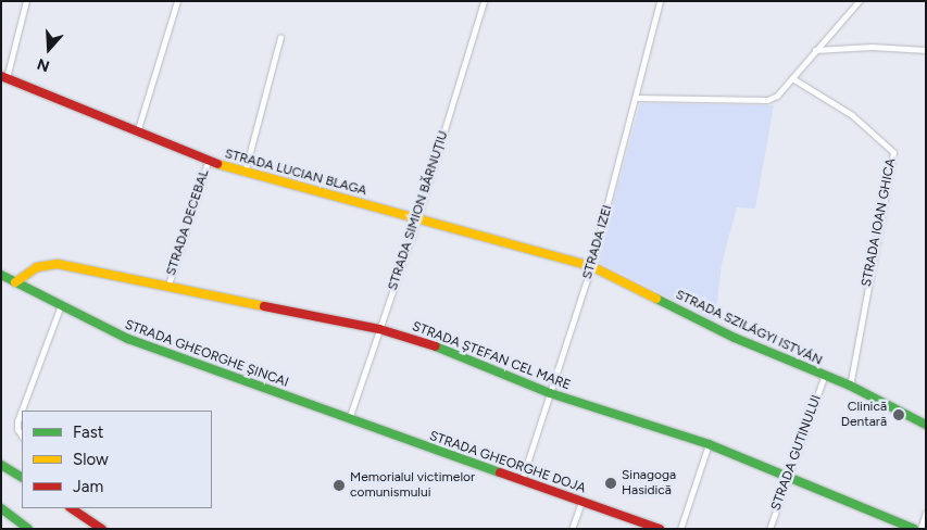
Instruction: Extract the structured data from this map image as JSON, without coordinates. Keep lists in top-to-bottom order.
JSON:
{
  "streets": {
    "main road": [
      "STRADA LUCIAN BLAGA",
      "STRADA SZILÁGYI ISTVÁN",
      "STRADA GHEORGHE ȘINCAI",
      "STRADA ȘTEFAN CEL MARE",
      "STRADA GHEORGHE DOJA"
    ],
    "street": [
      "STRADA SIMION BĂRNUȚIU",
      "STRADA DECEBAL",
      "STRADA IOAN GHICA",
      "STRADA IZEI",
      "STRADA GUTINULUI"
    ]
  },
  "crossings": [
    ["STRADA LUCIAN BLAGA", "STRADA SIMION BĂRNUȚIU"],
    ["STRADA LUCIAN BLAGA", "STRADA DECEBAL"],
    ["STRADA LUCIAN BLAGA", "STRADA IZEI"],
    ["STRADA LUCIAN BLAGA", "STRADA SZILÁGYI ISTVÁN"],
    ["STRADA SIMION BĂRNUȚIU", "STRADA GHEORGHE ȘINCAI"],
    ["STRADA SIMION BĂRNUȚIU", "STRADA ȘTEFAN CEL MARE"],
    ["STRADA SIMION BĂRNUȚIU", "STRADA GHEORGHE DOJA"],
    ["STRADA DECEBAL", "STRADA ȘTEFAN CEL MARE"],
    ["STRADA IOAN GHICA", "STRADA SZILÁGYI ISTVÁN"],
    ["STRADA IZEI", "STRADA SZILÁGYI ISTVÁN"],
    ["STRADA IZEI", "STRADA ȘTEFAN CEL MARE"],
    ["STRADA IZEI", "STRADA GHEORGHE DOJA"],
    ["STRADA SZILÁGYI ISTVÁN", "STRADA GUTINULUI"],
    ["STRADA GHEORGHE ȘINCAI", "STRADA ȘTEFAN CEL MARE"],
    ["STRADA GHEORGHE ȘINCAI", "STRADA GHEORGHE DOJA"],
    ["STRADA ȘTEFAN CEL MARE", "STRADA GUTINULUI"]
  ],
  "places": ["Clinică Dentară", "Sinagoga Hasidică", "Memorialul victimelor comunismului"],
  "legend": ["Fast", "Slow", "Jam"],
  "north": "bottom"
}
